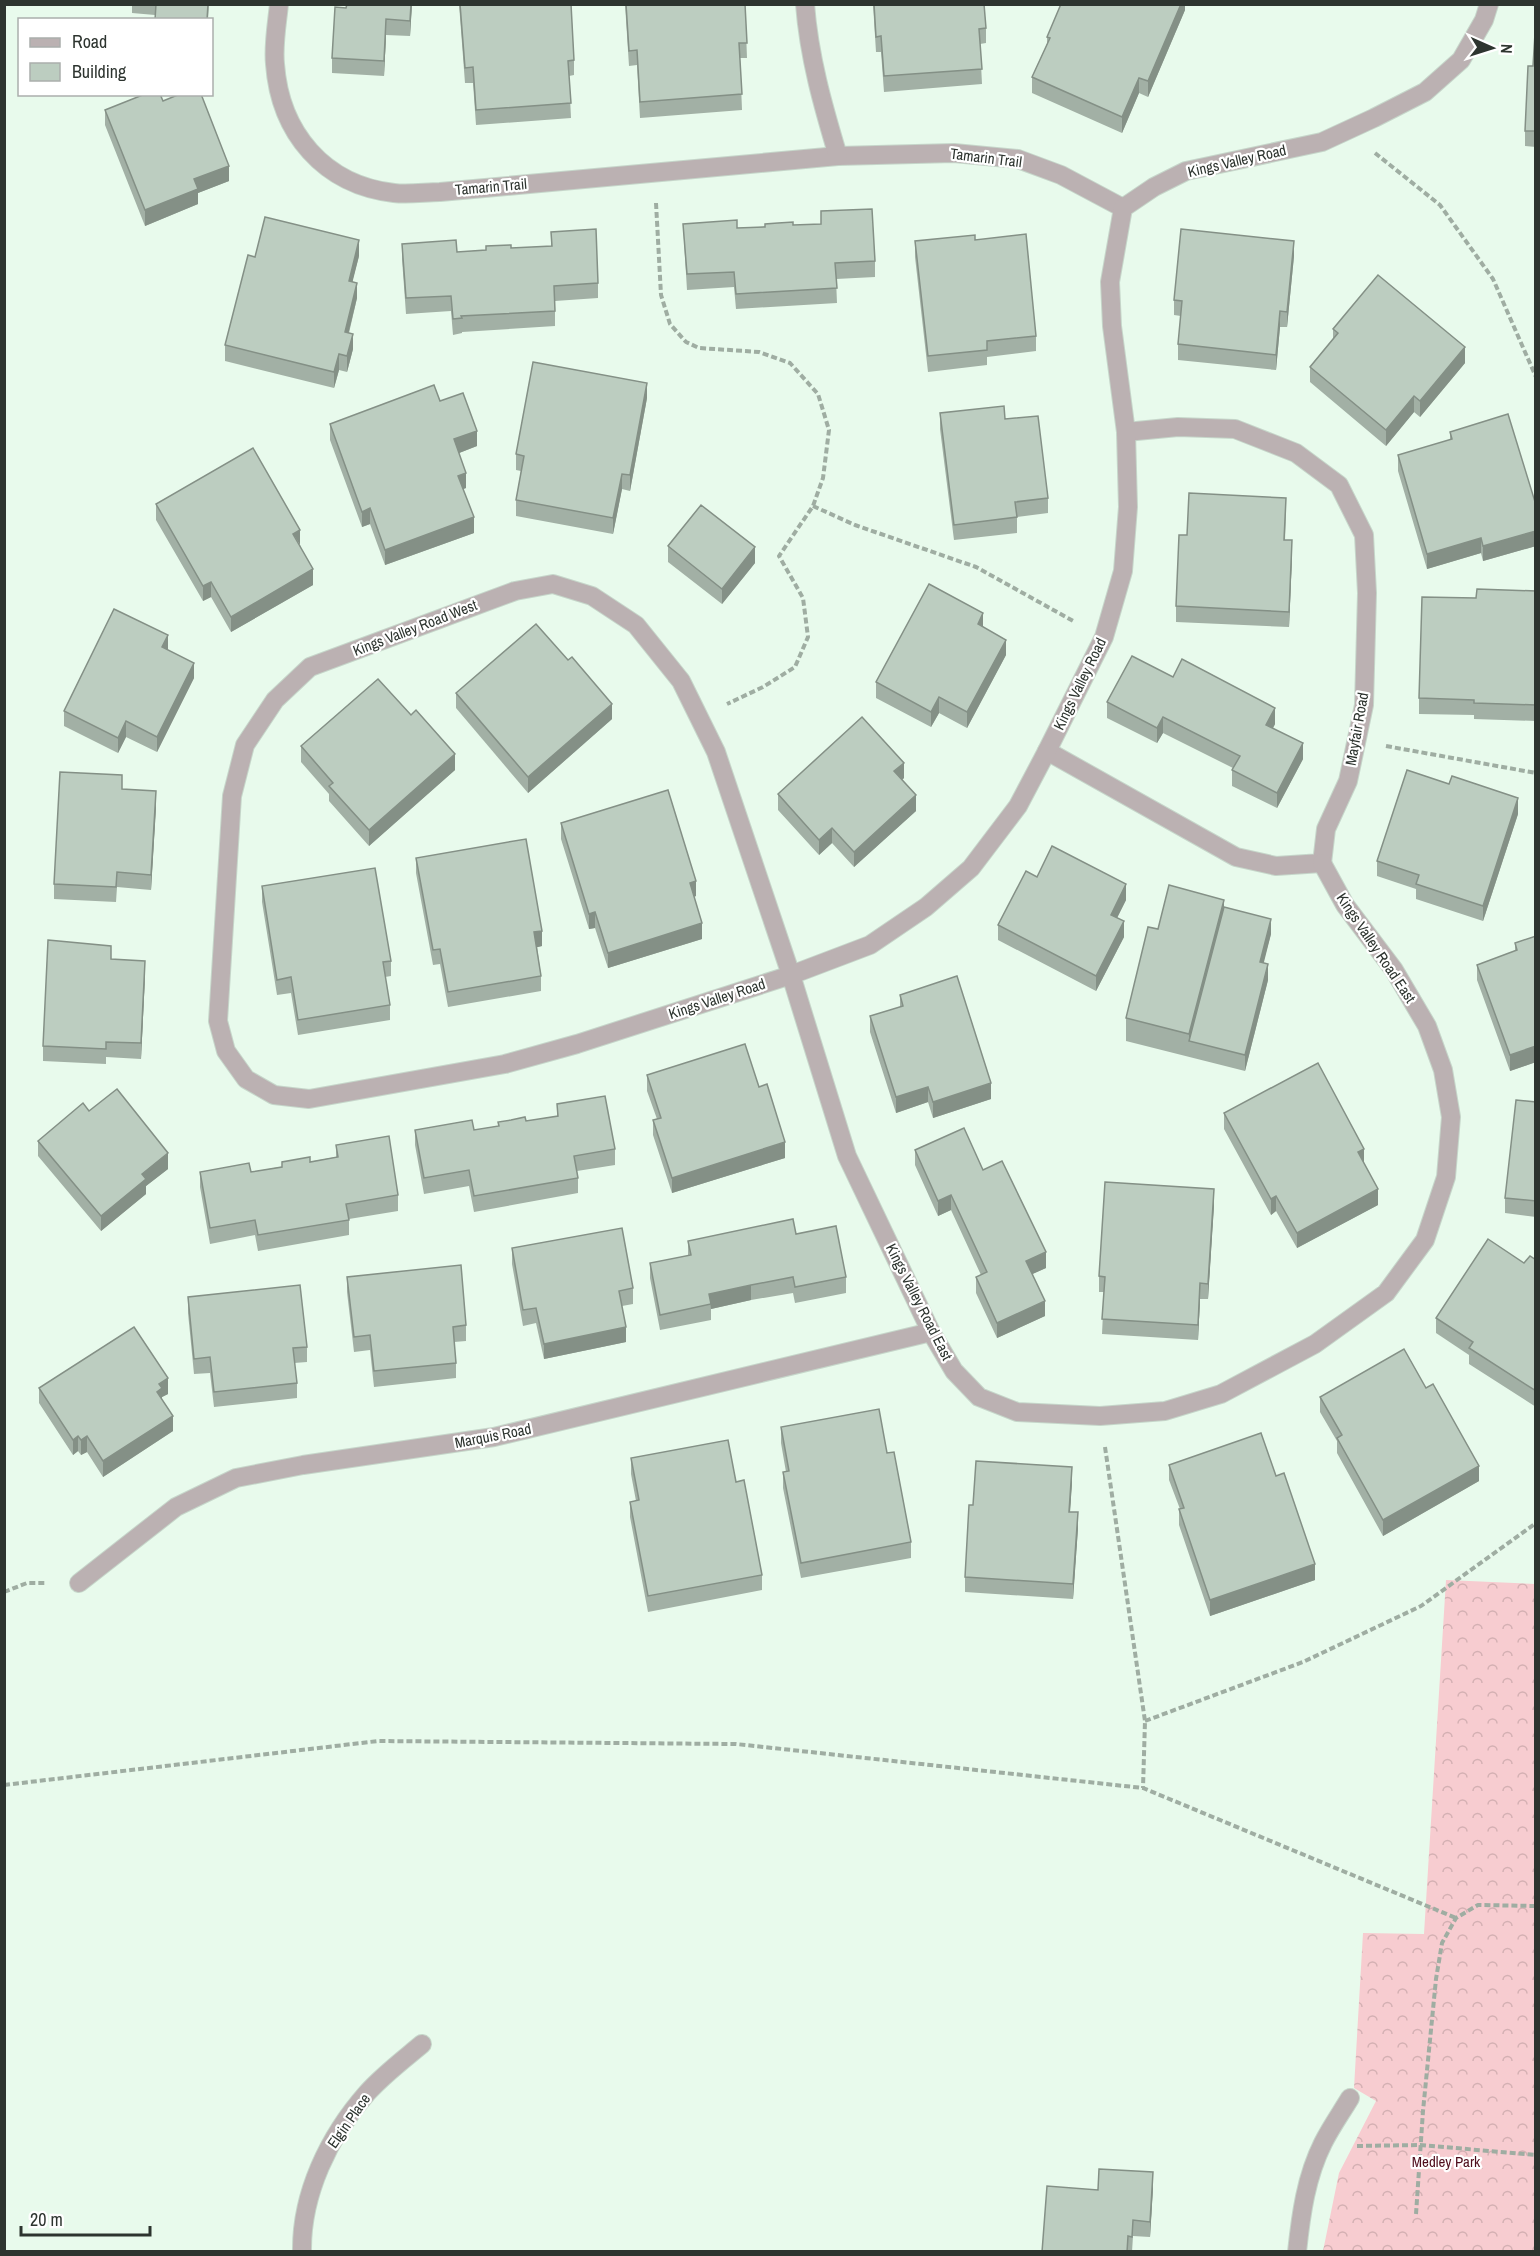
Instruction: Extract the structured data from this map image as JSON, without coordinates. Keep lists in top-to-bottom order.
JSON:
{
  "streets": {
    "street": [
      "Tamarin Trail",
      "Kings Valley Road",
      "Kings Valley Road West",
      "Mayfair Road",
      "Kings Valley Road East",
      "Marquis Road",
      "Elgin Place"
    ]
  },
  "crossings": [
    ["Tamarin Trail", "Kings Valley Road"],
    ["Kings Valley Road", "Kings Valley Road West"],
    ["Kings Valley Road", "Mayfair Road"],
    ["Kings Valley Road", "Kings Valley Road East"],
    ["Kings Valley Road West", "Kings Valley Road East"],
    ["Mayfair Road", "Kings Valley Road East"],
    ["Kings Valley Road East", "Marquis Road"]
  ],
  "parks": ["Medley Park"],
  "legend": ["Road", "Building"],
  "scale_bar": "20 m",
  "north": "right"
}
